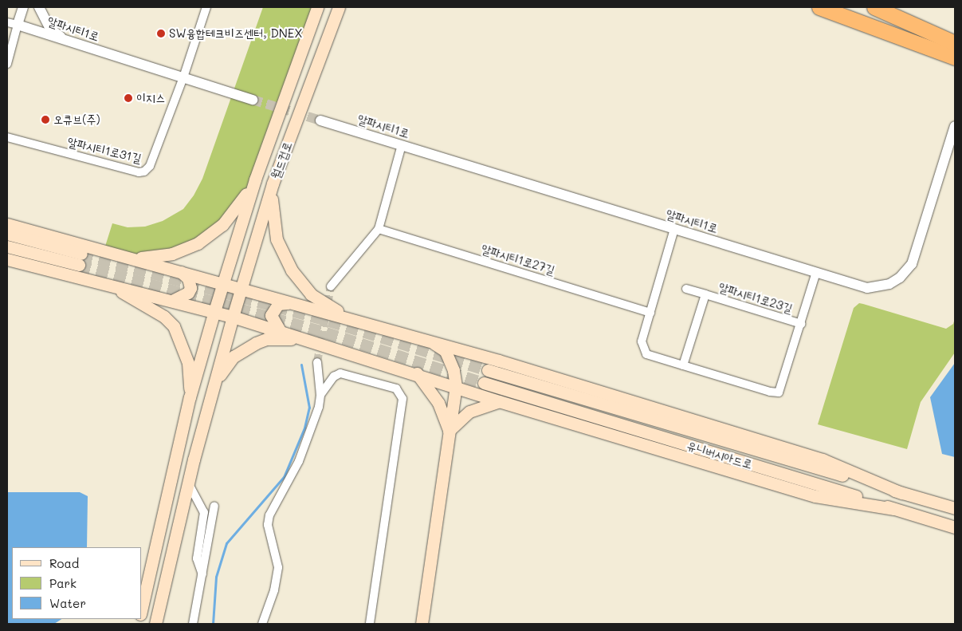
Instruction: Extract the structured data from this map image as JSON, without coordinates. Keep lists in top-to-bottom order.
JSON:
{
  "streets": {
    "main road": ["월드컵로", "유니버시아드로"],
    "street": [
      "알파시티1로",
      "알파시티1로31길",
      "알파시티1로27길",
      "알파시티1로23길"
    ]
  },
  "crossings": [
    ["알파시티1로", "알파시티1로31길"],
    ["알파시티1로", "알파시티1로23길"],
    ["알파시티1로27길", "알파시티1로23길"]
  ],
  "places": ["SW융합테크비즈센터, DNEX", "이지스", "오큐브(주)"],
  "legend": ["Road", "Park", "Water"]
}
